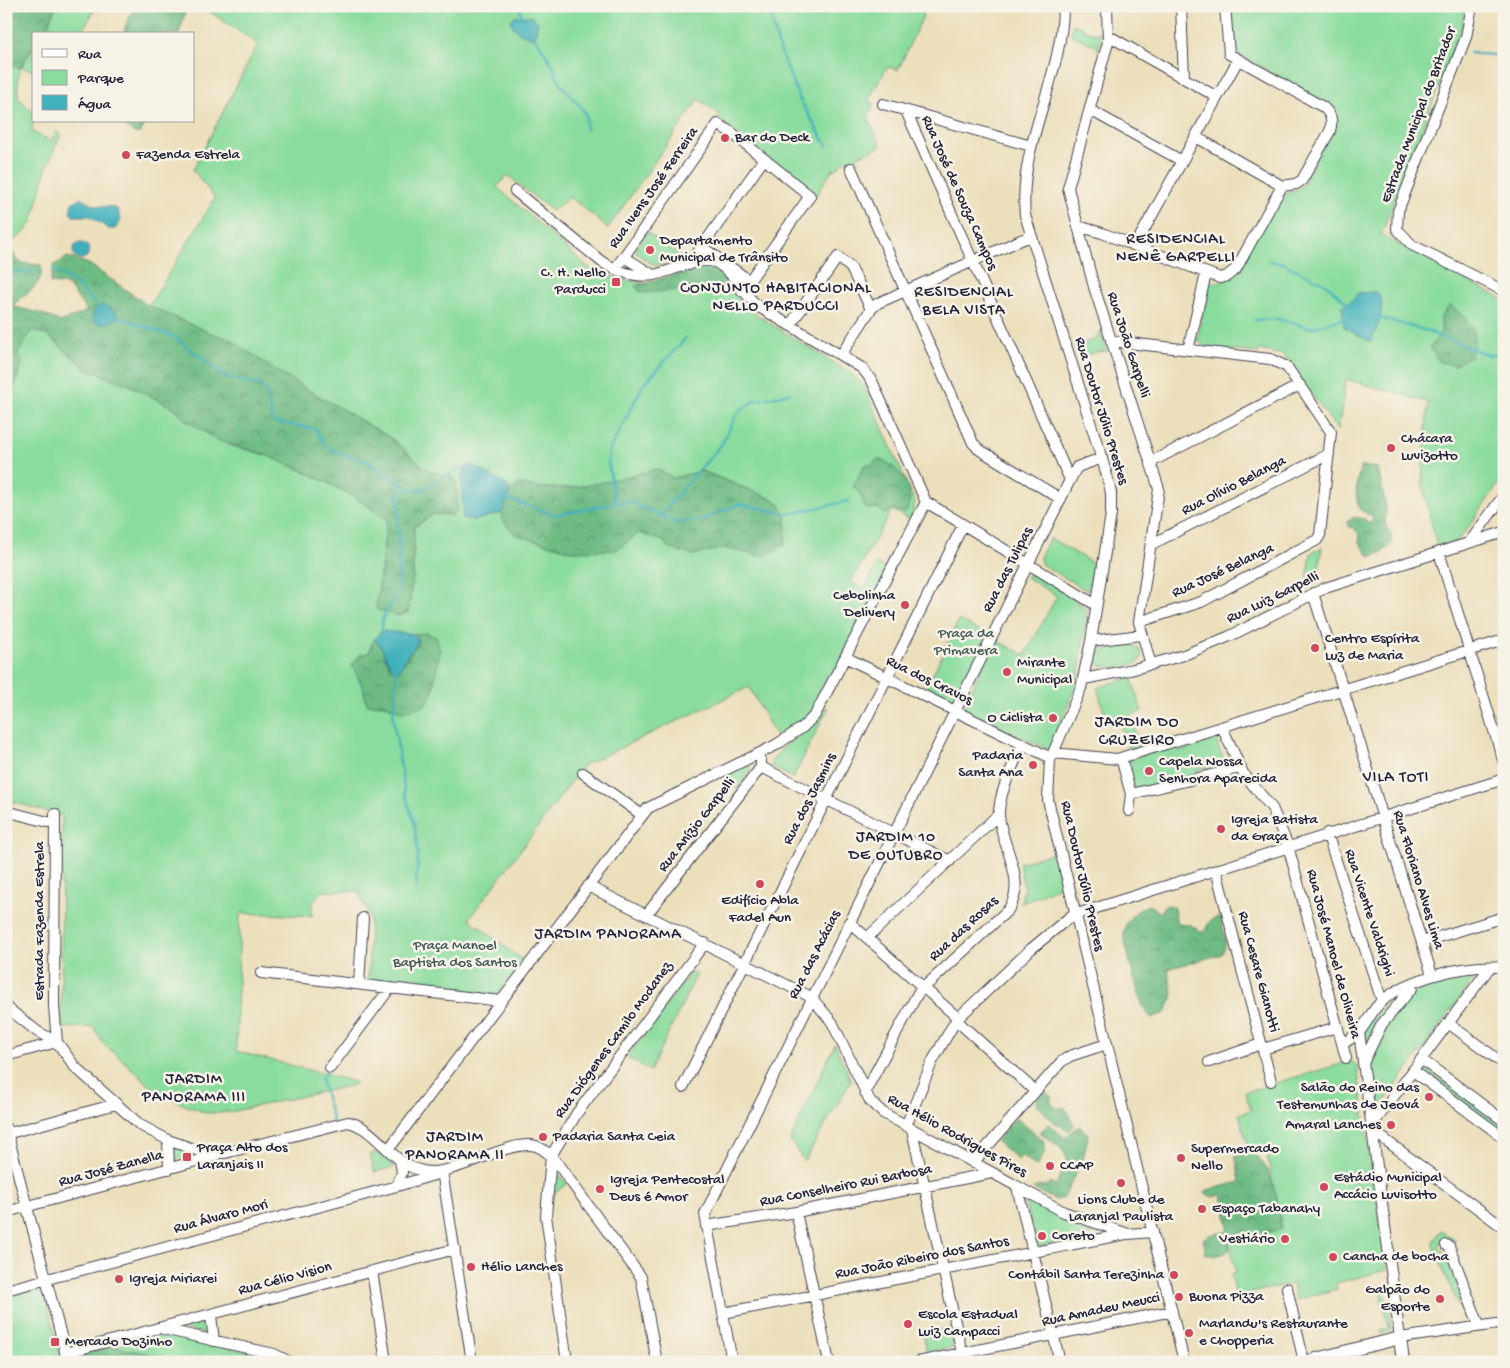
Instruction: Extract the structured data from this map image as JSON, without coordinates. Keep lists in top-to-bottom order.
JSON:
{
  "streets": {
    "street": [
      "Estrada Municipal do Britador",
      "Rua Ivens José Ferreira",
      "Rua José de Souza Campos",
      "Rua João Garpelli",
      "Rua Doutor Júlio Prestes",
      "Rua Olívio Belanga",
      "Rua das Tulipas",
      "Rua José Belanga",
      "Rua Luiz Garpelli",
      "Rua dos Cravos",
      "Rua dos Jasmins",
      "Rua Anízio Garpelli",
      "Rua Floriano Alves Lima",
      "Rua Vicente Valdrighi",
      "Estrada Fazenda Estrela",
      "Rua das Rosas",
      "Rua José Manoel de Oliveira",
      "Rua das Acácias",
      "Rua Cesare Gianotti",
      "Rua Diógenes Camilo Modanez",
      "Rua Hélio Rodrigues Pires",
      "Rua José Zanella",
      "Rua Conselheiro Rui Barbosa",
      "Rua Álvaro Mori",
      "Rua João Ribeiro dos Santos",
      "Rua Célio Vision",
      "Rua Amadeu Meucci"
    ]
  },
  "crossings": [
    ["Rua José de Souza Campos", "Rua das Tulipas"],
    ["Rua João Garpelli", "Rua Olívio Belanga"],
    ["Rua João Garpelli", "Rua José Belanga"],
    ["Rua João Garpelli", "Rua Luiz Garpelli"],
    ["Rua Doutor Júlio Prestes", "Rua Luiz Garpelli"],
    ["Rua Doutor Júlio Prestes", "Rua dos Cravos"],
    ["Rua Doutor Júlio Prestes", "Rua Hélio Rodrigues Pires"],
    ["Rua Doutor Júlio Prestes", "Rua Amadeu Meucci"],
    ["Rua Olívio Belanga", "Rua José Belanga"],
    ["Rua das Tulipas", "Rua dos Cravos"],
    ["Rua das Tulipas", "Rua das Acácias"],
    ["Rua Luiz Garpelli", "Rua Floriano Alves Lima"],
    ["Rua dos Cravos", "Rua dos Jasmins"],
    ["Rua dos Cravos", "Rua Floriano Alves Lima"],
    ["Rua dos Cravos", "Rua das Rosas"],
    ["Rua dos Cravos", "Rua José Manoel de Oliveira"],
    ["Rua dos Cravos", "Rua das Acácias"],
    ["Rua dos Jasmins", "Rua Hélio Rodrigues Pires"],
    ["Rua Anízio Garpelli", "Rua Hélio Rodrigues Pires"],
    ["Rua das Rosas", "Rua Hélio Rodrigues Pires"],
    ["Rua das Acácias", "Rua Hélio Rodrigues Pires"],
    ["Rua das Acácias", "Rua Conselheiro Rui Barbosa"],
    ["Rua Diógenes Camilo Modanez", "Rua Hélio Rodrigues Pires"],
    ["Rua Diógenes Camilo Modanez", "Rua Álvaro Mori"],
    ["Rua Hélio Rodrigues Pires", "Rua Conselheiro Rui Barbosa"],
    ["Rua Hélio Rodrigues Pires", "Rua João Ribeiro dos Santos"],
    ["Rua José Zanella", "Rua Álvaro Mori"]
  ],
  "districts": [
    "RESIDENCIAL NENÊ GARPELLI",
    "CONJUNTO HABITACIONAL NELLO PARDUCCI",
    "RESIDENCIAL BELA VISTA",
    "JARDIM DO CRUZEIRO",
    "VILA TOTI",
    "JARDIM 10 DE OUTUBRO",
    "JARDIM PANORAMA",
    "JARDIM PANORAMA III",
    "JARDIM PANORAMA II"
  ],
  "parks": ["Praça da Primavera", "Praça Manoel Baptista dos Santos"],
  "places": {
    "other": [
      "Bar do Deck",
      "Fazenda Estrela",
      "Departamento Municipal de Trânsito",
      "Chácara Luvizotto",
      "Cebolinha Delivery",
      "Centro Espírita Luz de Maria",
      "Mirante Municipal",
      "O Ciclista",
      "Padaria Santa Ana",
      "Capela Nossa Senhora Aparecida",
      "Igreja Batista da Graça",
      "Edifício Abla Fadel Aun",
      "Salão do Reino das Testemunhas de Jeová",
      "Amaral Lanches",
      "Padaria Santa Ceia",
      "Supermercado Nello",
      "CCAP",
      "Lions Clube de Laranjal Paulista",
      "Estádio Municipal Accácio Luvisotto",
      "Igreja Pentecostal Deus é Amor",
      "Espaço Tabanahy",
      "Coreto",
      "Vestiário",
      "Cancha de bocha",
      "Hélio Lanches",
      "Contábil Santa Terezinha",
      "Igreja Miriarei",
      "Buona Pizza",
      "Galpão do Esporte",
      "Escola Estadual Luiz Campacci",
      "Marlandu's Restaurante e Chopperia"
    ],
    "transit": ["C. H. Nello Parducci", "Praça Alto dos Laranjais II", "Mercado Dozinho"]
  },
  "legend": ["Rua", "Parque", "Água"]
}
